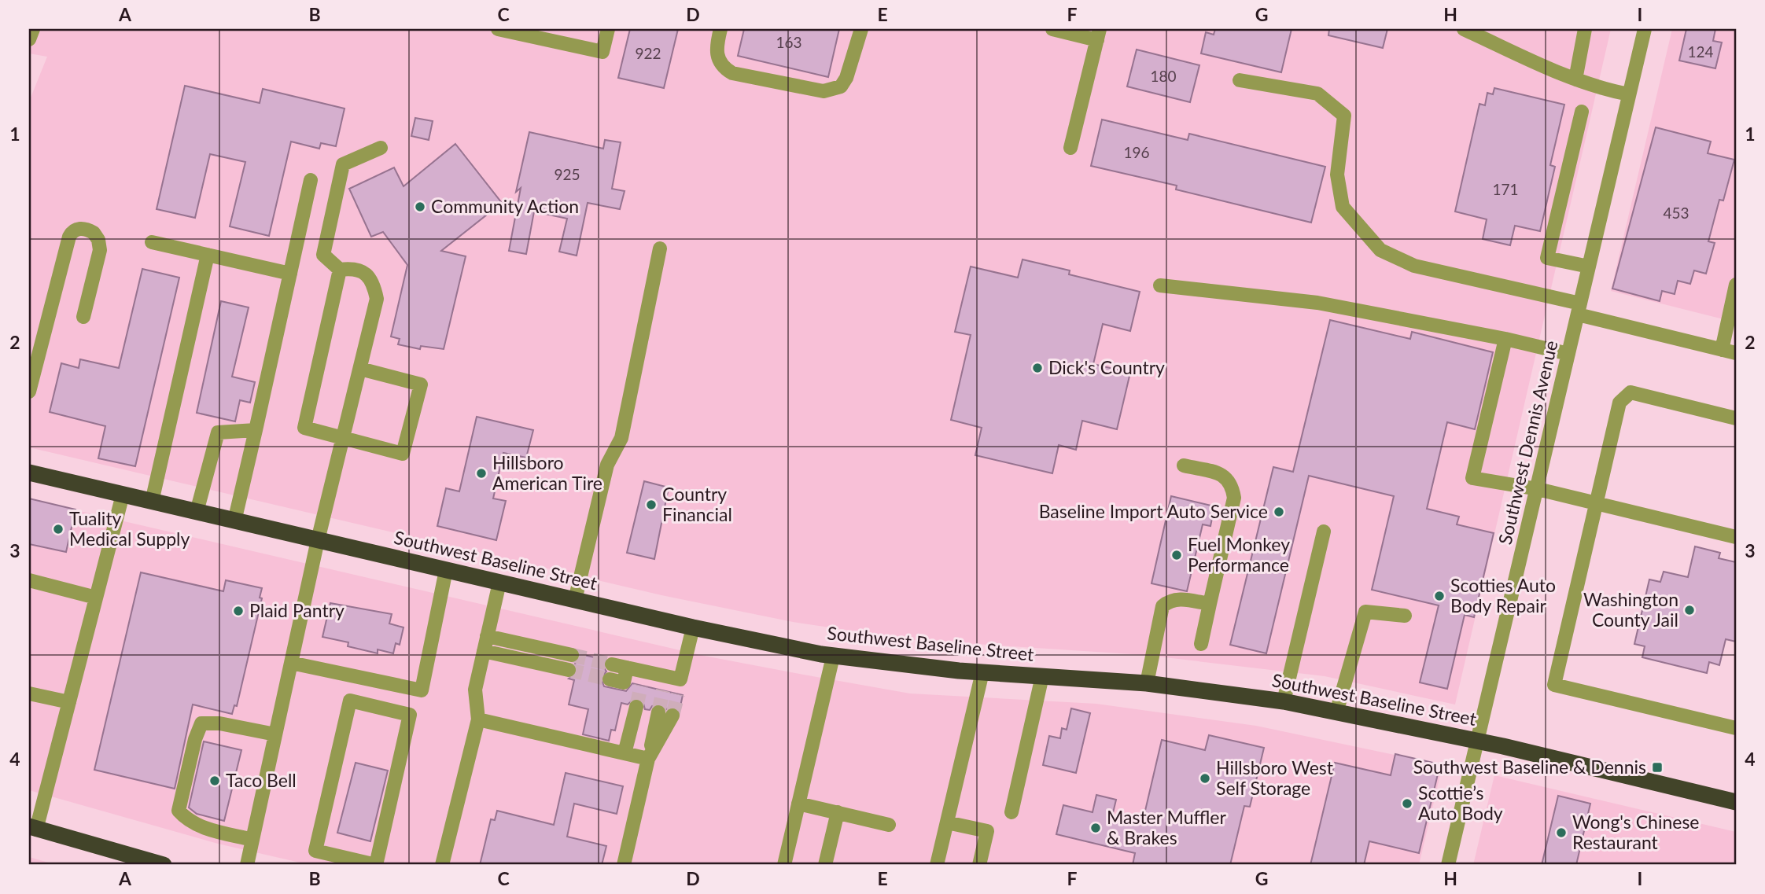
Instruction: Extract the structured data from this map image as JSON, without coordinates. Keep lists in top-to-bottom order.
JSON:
{
  "streets": {
    "highway": ["Southwest Baseline Street"],
    "street": ["Southwest Dennis Avenue"]
  },
  "crossings": [
    ["Southwest Dennis Avenue", "Southwest Baseline Street"]
  ],
  "places": {
    "other": [
      "Community Action",
      "Dick's Country",
      "Hillsboro American Tire",
      "Country Financial",
      "Baseline Import Auto Service",
      "Tuality Medical Supply",
      "Fuel Monkey Performance",
      "Scotties Auto Body Repair",
      "Washington County Jail",
      "Plaid Pantry",
      "Hillsboro West Self Storage",
      "Taco Bell",
      "Scottie’s Auto Body",
      "Master Muffler & Brakes",
      "Wong's Chinese Restaurant"
    ],
    "transit": ["Southwest Baseline & Dennis"]
  },
  "house_numbers": [
    "163",
    "124",
    "922",
    "180",
    "196",
    "925",
    "171",
    "453"
  ],
  "grid": {
    "columns": [
      "A",
      "B",
      "C",
      "D",
      "E",
      "F",
      "G",
      "H",
      "I"
    ],
    "rows": [
      "1",
      "2",
      "3",
      "4"
    ]
  }
}
